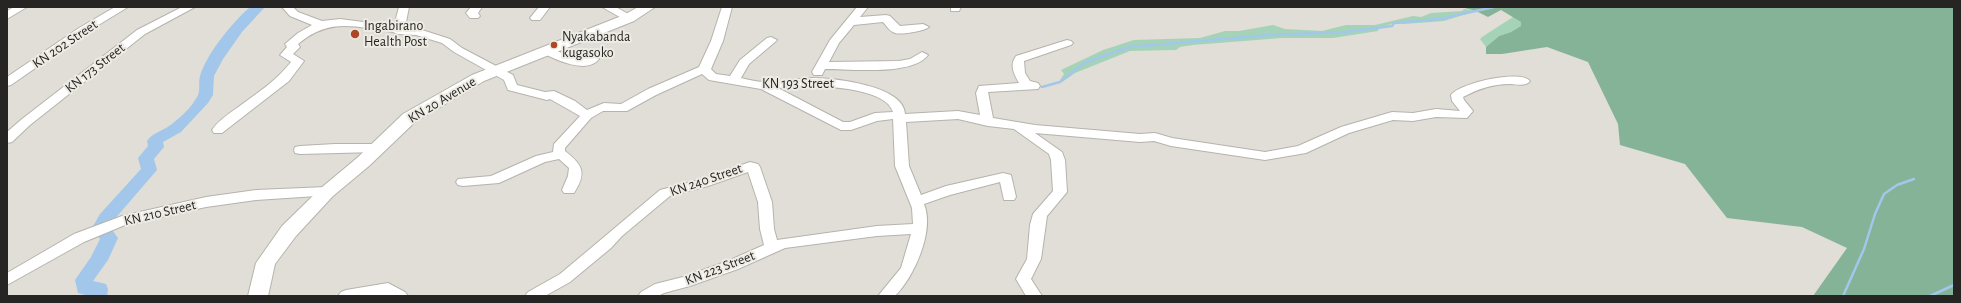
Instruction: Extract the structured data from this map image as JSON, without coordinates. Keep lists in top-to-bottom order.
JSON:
{
  "streets": {
    "main road": ["KN 20 Avenue"],
    "street": [
      "KN 202 Street",
      "KN 173 Street",
      "KN 193 Street",
      "KN 240 Street",
      "KN 210 Street",
      "KN 223 Street"
    ]
  },
  "crossings": [
    ["KN 20 Avenue", "KN 210 Street"],
    ["KN 240 Street", "KN 223 Street"]
  ],
  "places": ["Ingabirano Health Post", "Nyakabanda kugasoko"]
}
